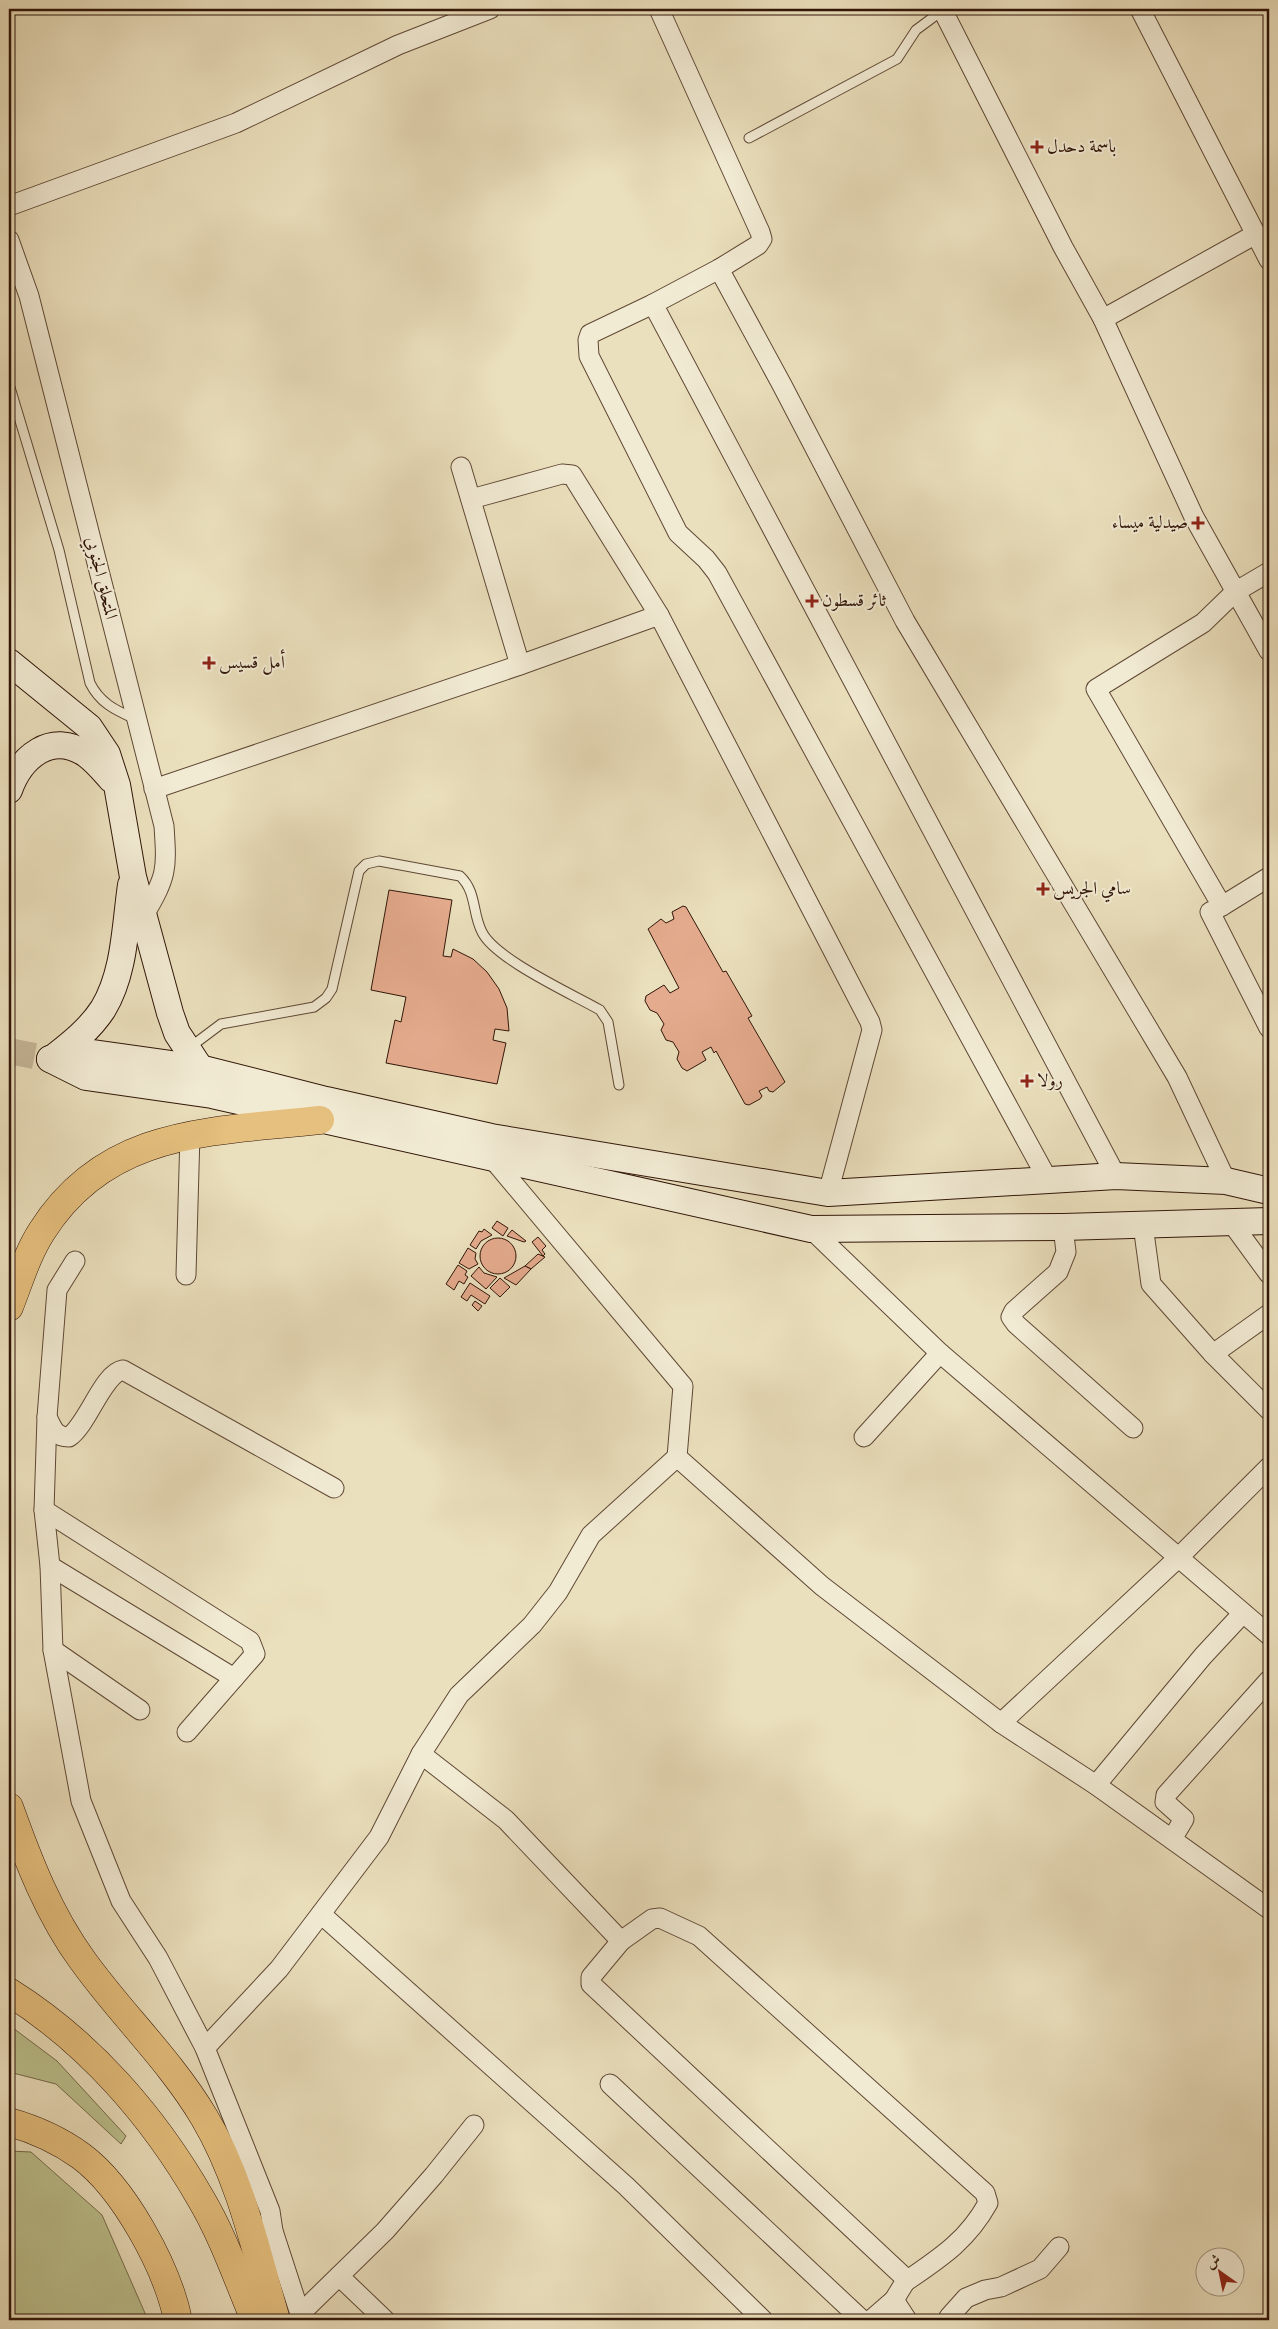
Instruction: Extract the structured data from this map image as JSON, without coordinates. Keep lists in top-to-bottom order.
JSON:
{
  "streets": {
    "street": ["المتحلق الجنوبي"]
  },
  "places": {
    "health": [
      "باسمة دحدل",
      "صيدلية ميساء",
      "ثائر قسطون",
      "أمل قسيس",
      "سامي الجريس",
      "رولا"
    ]
  },
  "north": "top left"
}
